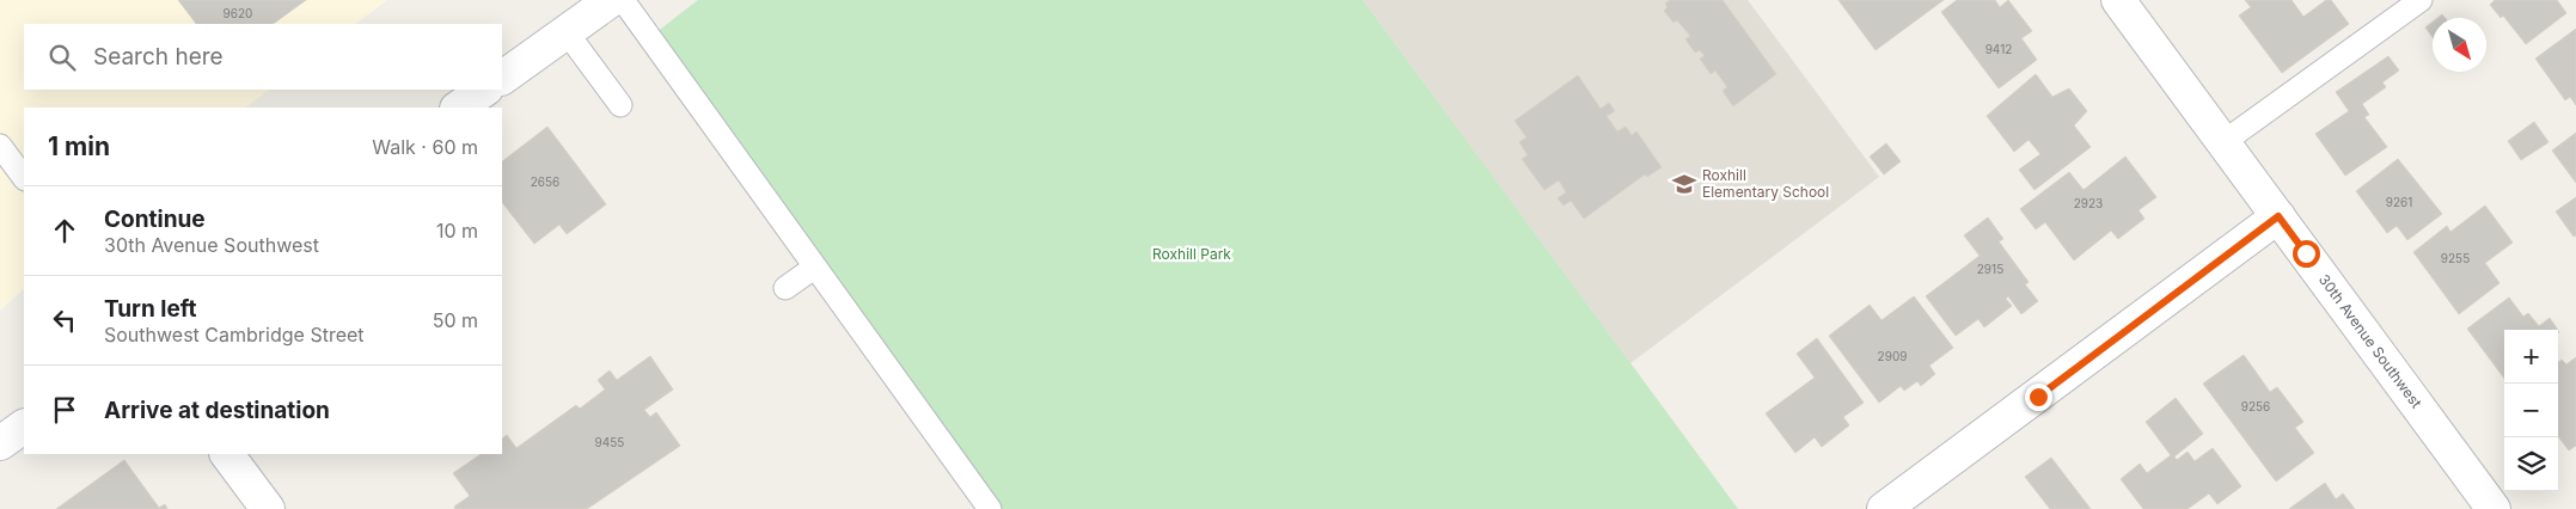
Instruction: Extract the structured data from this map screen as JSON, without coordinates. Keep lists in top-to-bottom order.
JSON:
{
  "streets": {
    "street": ["30th Avenue Southwest"]
  },
  "parks": ["Roxhill Park"],
  "places": {
    "school or university": ["Roxhill Elementary School"]
  },
  "house_numbers": [
    "9620",
    "9412",
    "2656",
    "9261",
    "2923",
    "9255",
    "2915",
    "2909",
    "9256",
    "9455"
  ],
  "north": "bottom right",
  "page": {
    "search": "Search here",
    "heading": ["1 min", "Walk · 60 m"],
    "list": [
      ["Continue", "30th Avenue Southwest", "10 m"],
      ["Turn left", "Southwest Cambridge Street", "50 m"],
      "Arrive at destination"
    ],
    "map_buttons": ["+", "−"]
  }
}
